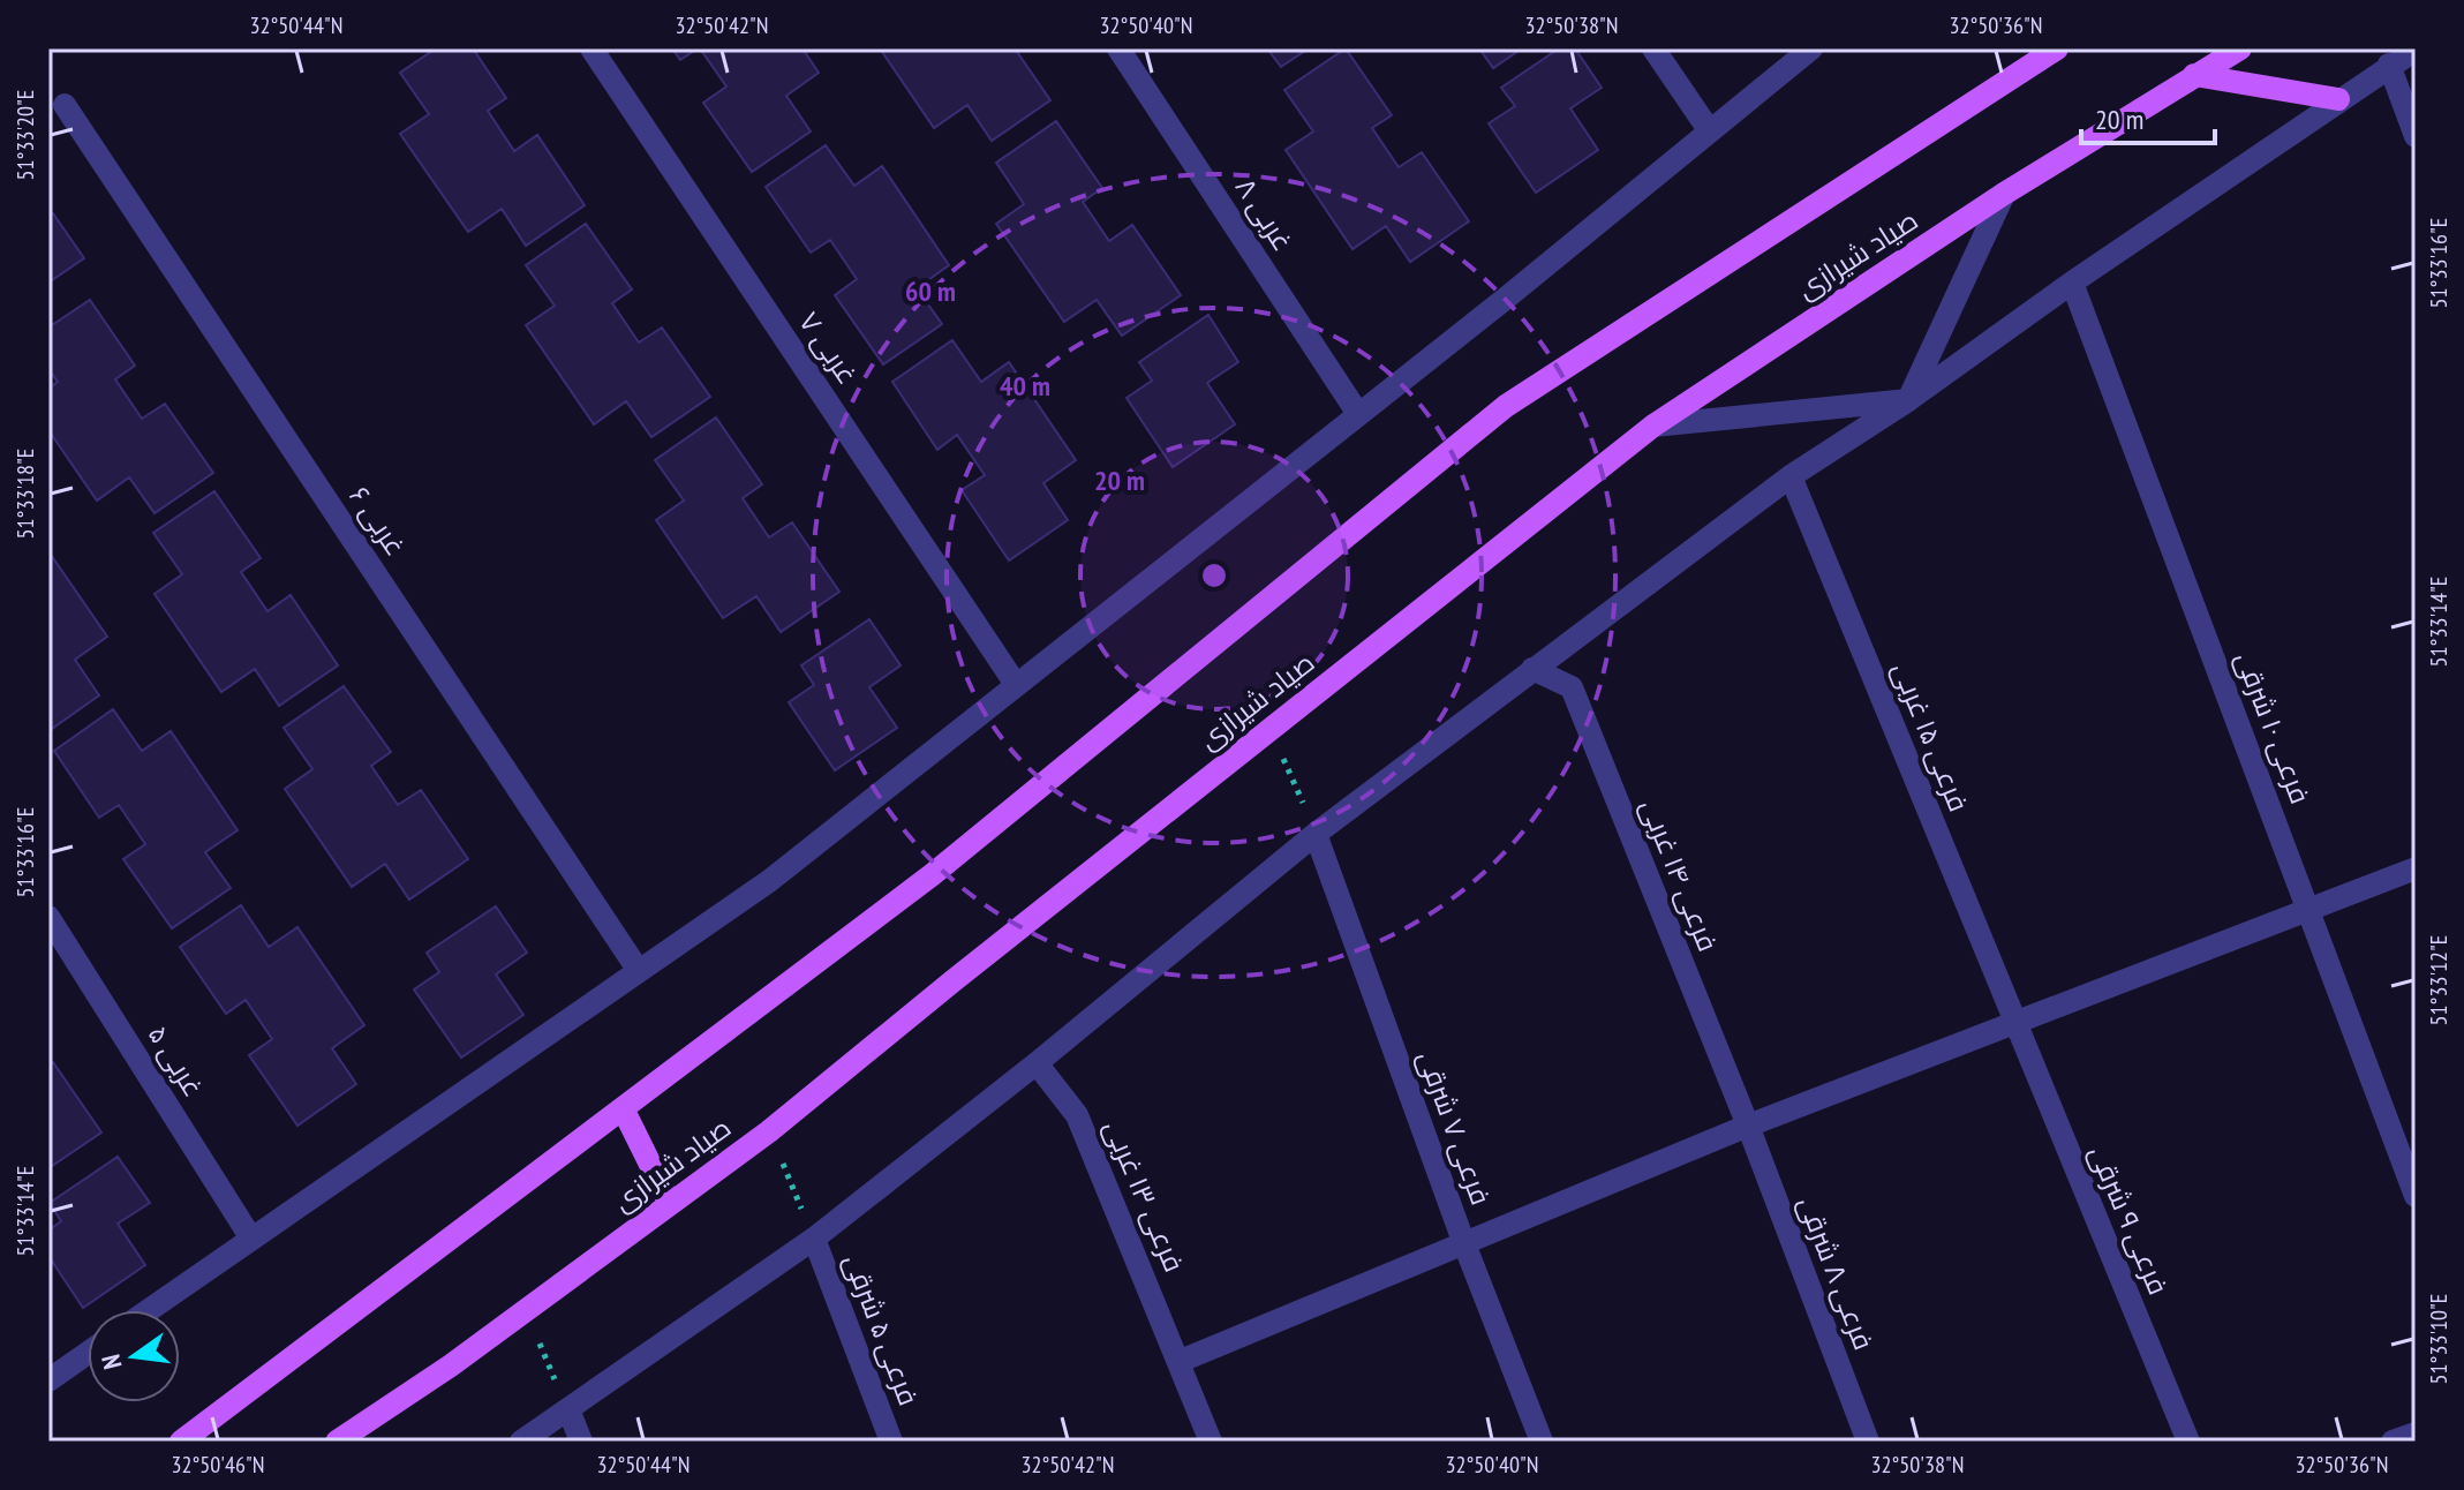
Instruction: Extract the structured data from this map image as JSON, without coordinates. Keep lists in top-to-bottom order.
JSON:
{
  "streets": {
    "main road": ["صیاد شیرازی"],
    "street": [
      "۸ غربی",
      "۷ غربی",
      "۶ غربی",
      "فرعی ۱۰ شرقی",
      "فرعی ۱۵ غربی",
      "فرعی ۱۴ غربی",
      "۵ غربی",
      "فرعی ۷ شرقی",
      "فرعی ۱۳ غربی",
      "فرعی ۹ شرقی",
      "فرعی ۸ شرقی",
      "فرعی ۵ شرقی"
    ]
  },
  "crossings": [
    ["فرعی ۱۵ غربی", "فرعی ۹ شرقی"],
    ["فرعی ۱۴ غربی", "فرعی ۸ شرقی"]
  ],
  "scale_bar": "20 m",
  "north": "left",
  "coordinates": [
    "32°50'44\"N",
    "32°50'42\"N",
    "32°50'40\"N",
    "32°50'38\"N",
    "32°50'36\"N",
    "51°33'20\"E",
    "51°33'16\"E",
    "51°33'18\"E",
    "51°33'14\"E",
    "51°33'12\"E",
    "51°33'10\"E",
    "32°50'46\"N"
  ],
  "rings": ["60 m", "40 m", "20 m"]
}
